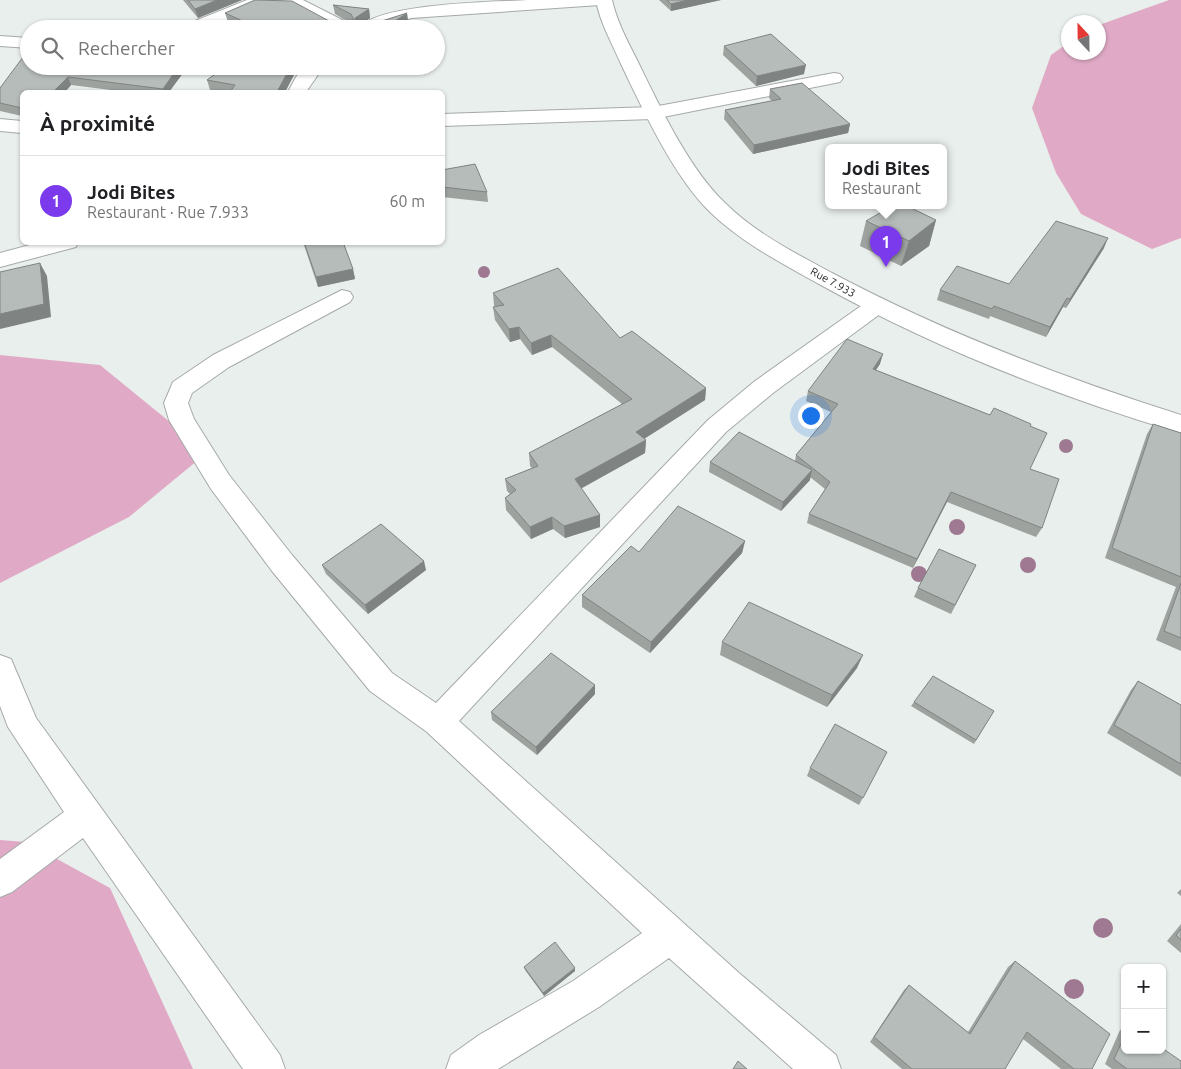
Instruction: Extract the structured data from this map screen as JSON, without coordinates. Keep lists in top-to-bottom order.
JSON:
{
  "streets": {
    "street": ["Rue 7.933"]
  },
  "north": "top",
  "page": {
    "search": "Rechercher",
    "heading": "À proximité",
    "popup": ["Jodi Bites", "Restaurant"],
    "list": [
      {
        "mark": "1",
        "name": "Jodi Bites",
        "note": "Restaurant · Rue 7.933",
        "value": "60 m"
      }
    ],
    "pins": "1",
    "map_buttons": ["+", "−"]
  }
}
